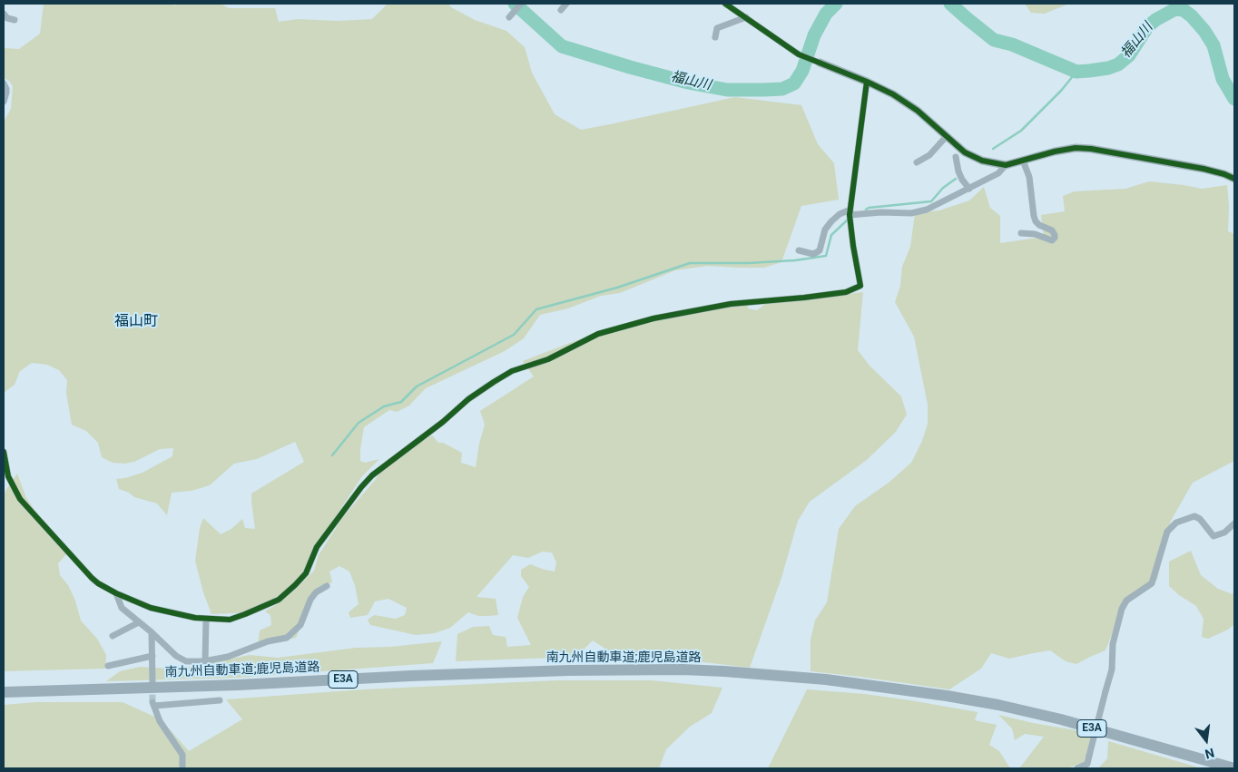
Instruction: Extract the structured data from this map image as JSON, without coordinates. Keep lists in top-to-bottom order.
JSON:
{
  "streets": {
    "highway": ["南九州自動車道;鹿児島道路", "E3A"]
  },
  "districts": ["福山町"],
  "water": ["福山川"],
  "north": "bottom"
}
